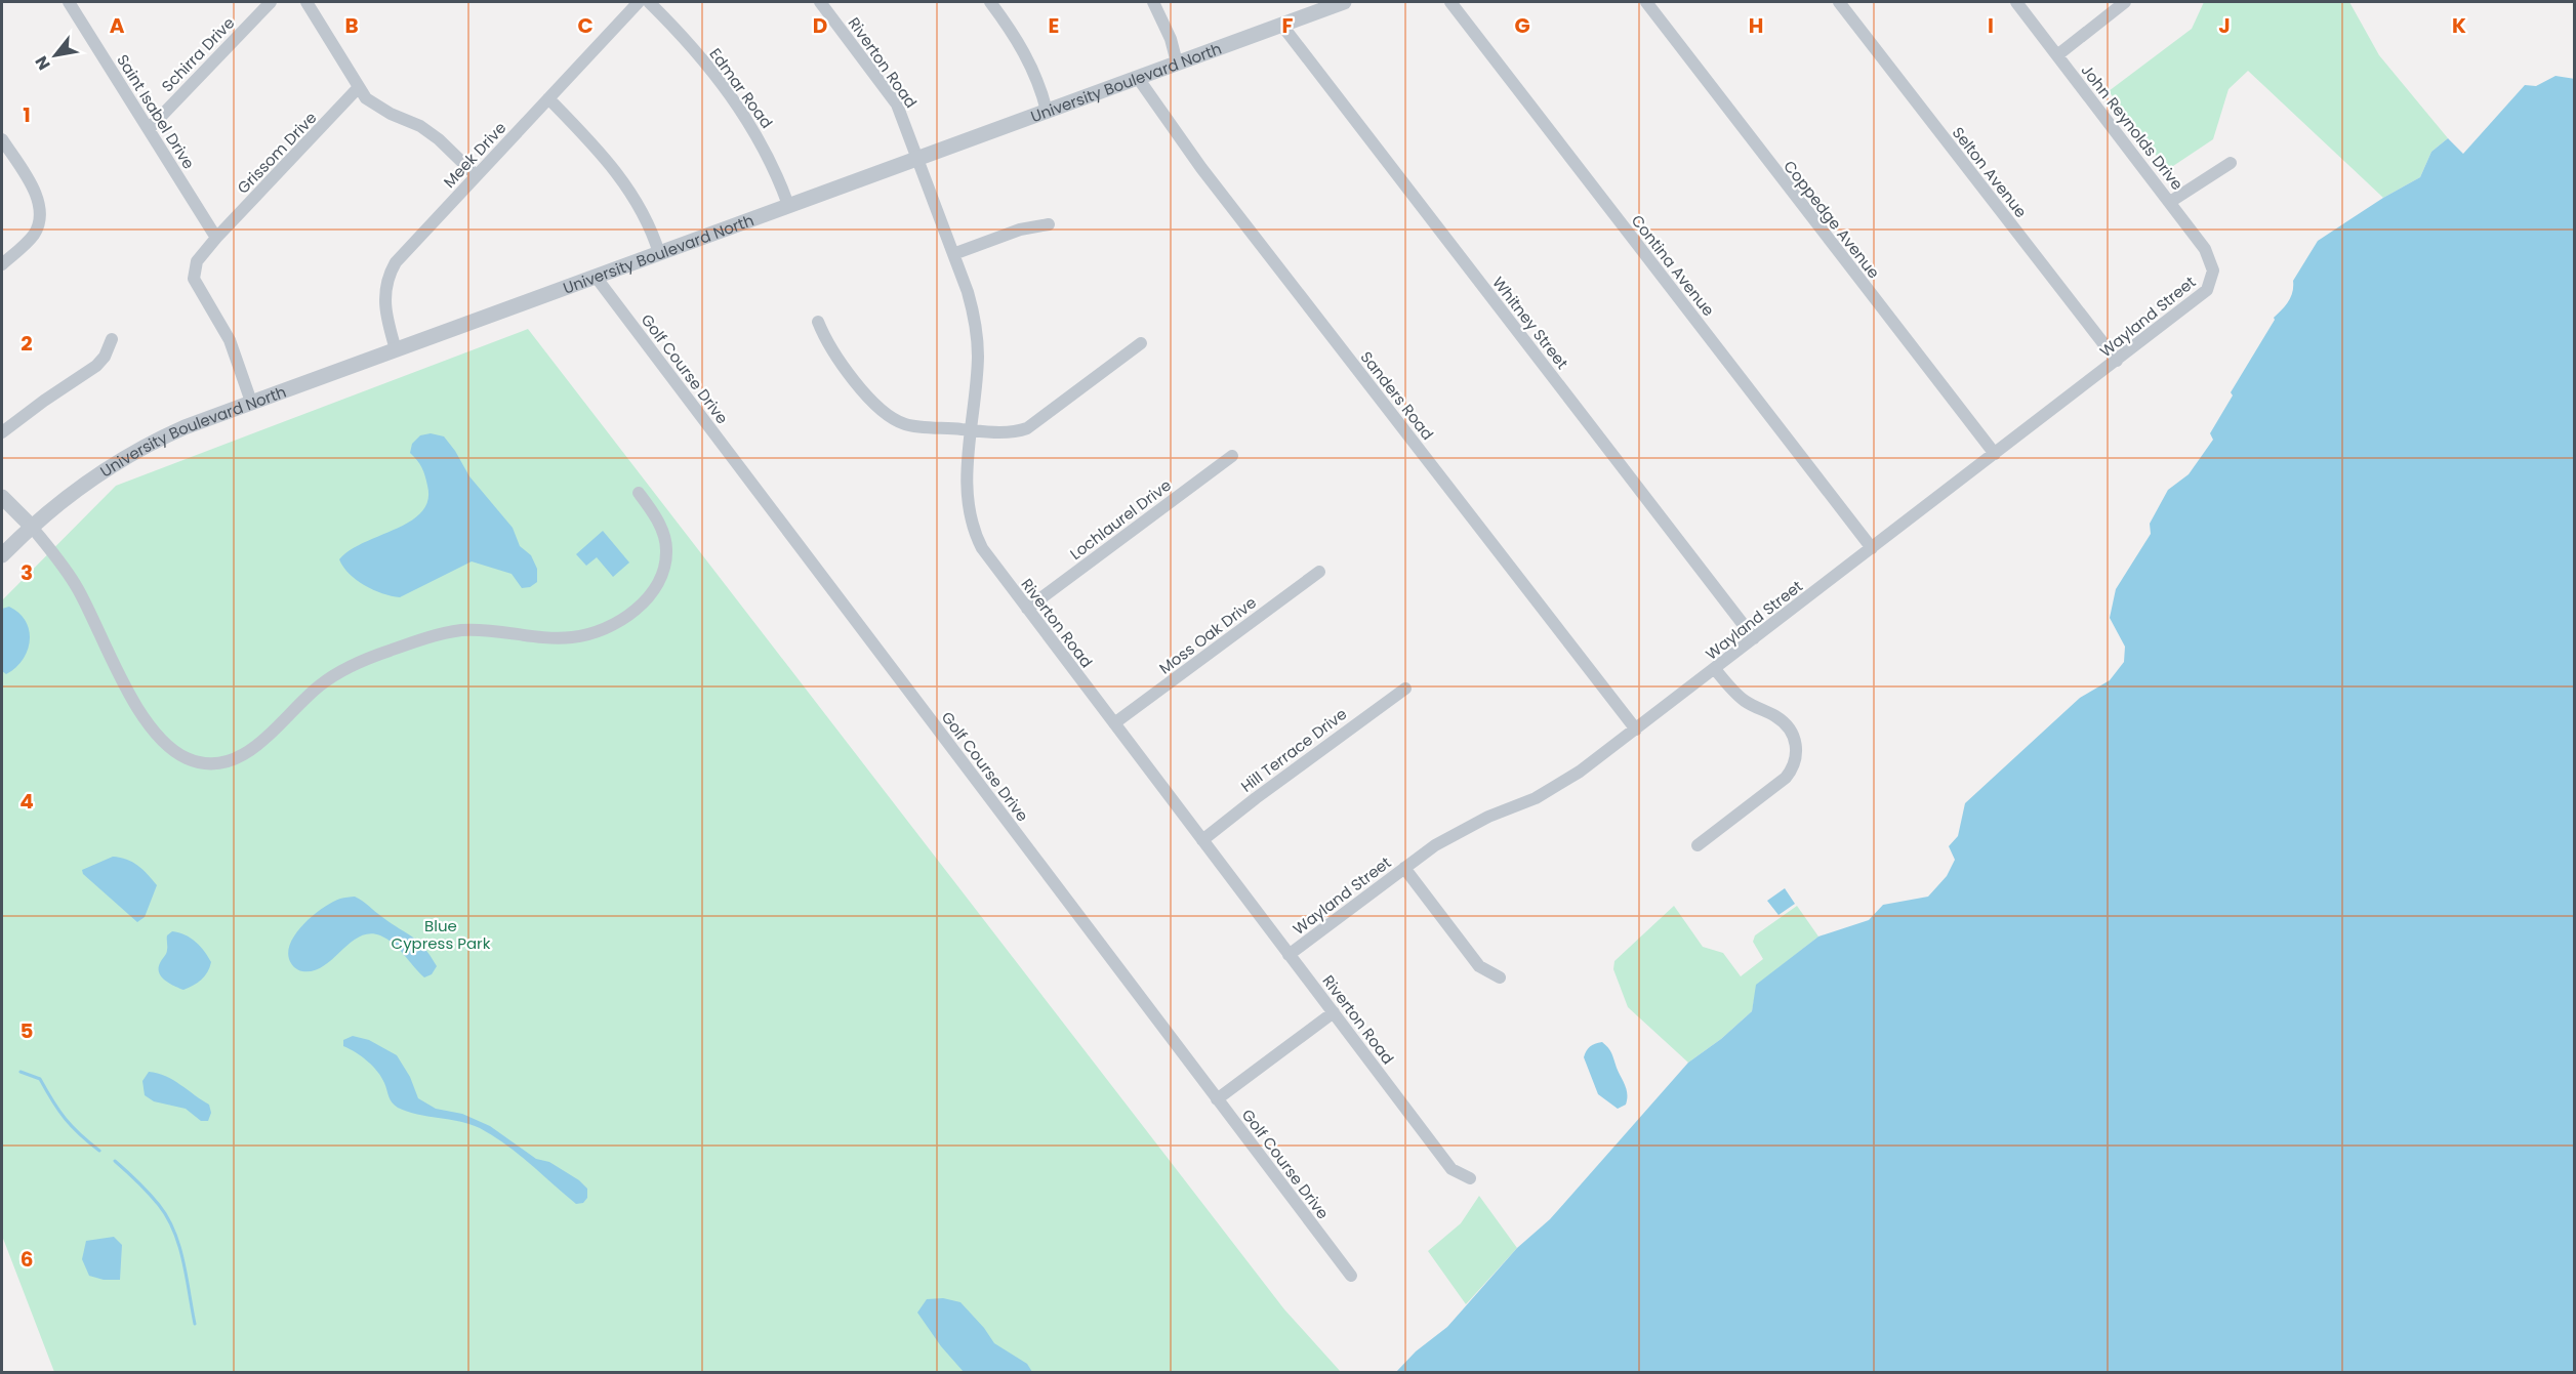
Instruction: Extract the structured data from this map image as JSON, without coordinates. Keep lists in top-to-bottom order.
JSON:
{
  "streets": {
    "street": [
      "Schirra Drive",
      "Riverton Road",
      "University Boulevard North",
      "Edmar Road",
      "Saint Isabel Drive",
      "John Reynolds Drive",
      "Grissom Drive",
      "Meek Drive",
      "Selton Avenue",
      "Coppedge Avenue",
      "Contina Avenue",
      "Wayland Street",
      "Whitney Street",
      "Golf Course Drive",
      "Sanders Road",
      "Lochlaurel Drive",
      "Moss Oak Drive",
      "Hill Terrace Drive"
    ]
  },
  "crossings": [
    ["Schirra Drive", "Saint Isabel Drive"],
    ["Riverton Road", "University Boulevard North"],
    ["Riverton Road", "Wayland Street"],
    ["Riverton Road", "Lochlaurel Drive"],
    ["Riverton Road", "Moss Oak Drive"],
    ["Riverton Road", "Hill Terrace Drive"],
    ["University Boulevard North", "Edmar Road"],
    ["University Boulevard North", "Grissom Drive"],
    ["University Boulevard North", "Meek Drive"],
    ["University Boulevard North", "Whitney Street"],
    ["University Boulevard North", "Golf Course Drive"],
    ["University Boulevard North", "Sanders Road"],
    ["Saint Isabel Drive", "Grissom Drive"],
    ["John Reynolds Drive", "Wayland Street"],
    ["Selton Avenue", "Wayland Street"],
    ["Coppedge Avenue", "Wayland Street"],
    ["Contina Avenue", "Wayland Street"],
    ["Wayland Street", "Whitney Street"],
    ["Wayland Street", "Sanders Road"]
  ],
  "parks": ["Blue Cypress Park"],
  "north": "bottom left",
  "grid": {
    "columns": [
      "A",
      "B",
      "C",
      "D",
      "E",
      "F",
      "G",
      "H",
      "I",
      "J",
      "K"
    ],
    "rows": [
      "1",
      "2",
      "3",
      "4",
      "5",
      "6"
    ]
  }
}
